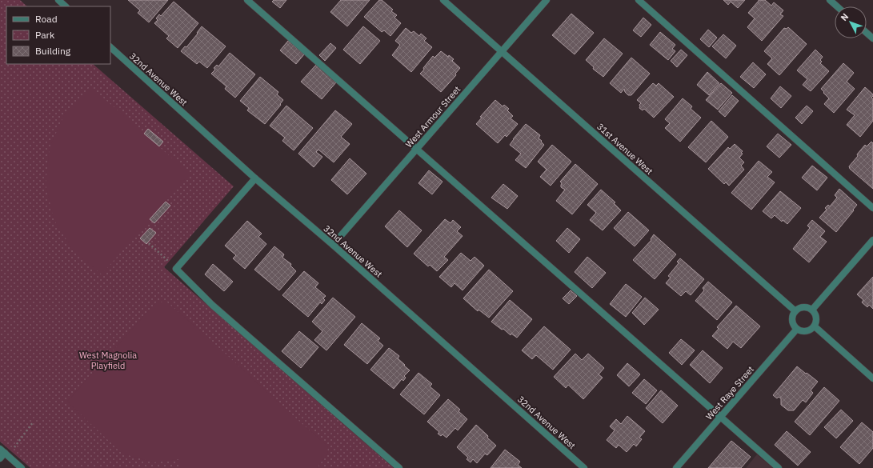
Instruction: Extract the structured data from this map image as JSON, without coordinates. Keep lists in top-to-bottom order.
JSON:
{
  "streets": {
    "street": [
      "32nd Avenue West",
      "West Armour Street",
      "31st Avenue West",
      "West Raye Street"
    ]
  },
  "crossings": [
    ["32nd Avenue West", "West Armour Street"],
    ["West Armour Street", "31st Avenue West"],
    ["31st Avenue West", "West Raye Street"]
  ],
  "parks": ["West Magnolia Playfield"],
  "legend": ["Road", "Park", "Building"],
  "north": "top left"
}
